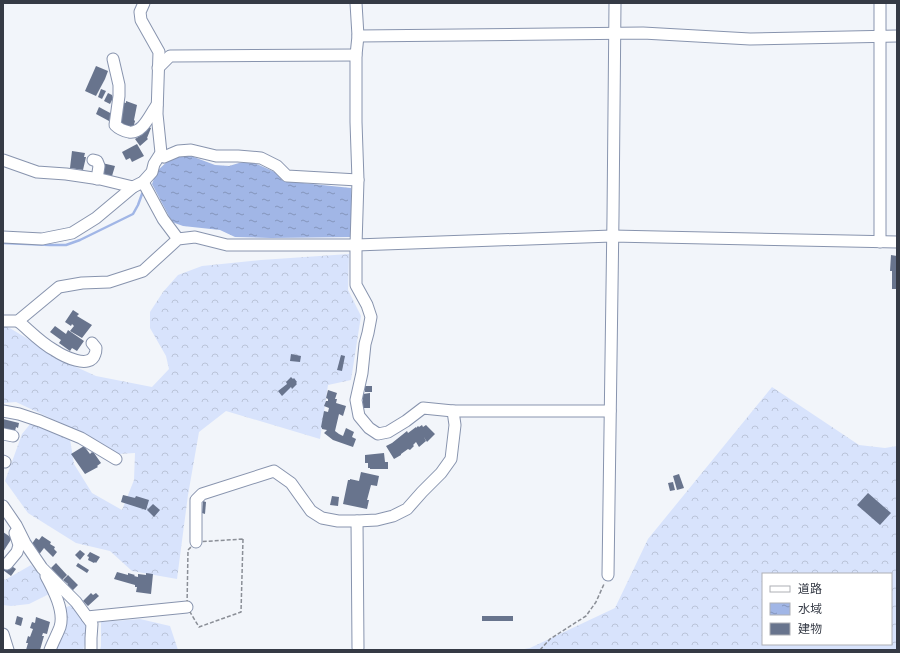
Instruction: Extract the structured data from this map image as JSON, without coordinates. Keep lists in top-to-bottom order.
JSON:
{
  "legend": ["道路", "水域", "建物"]
}
